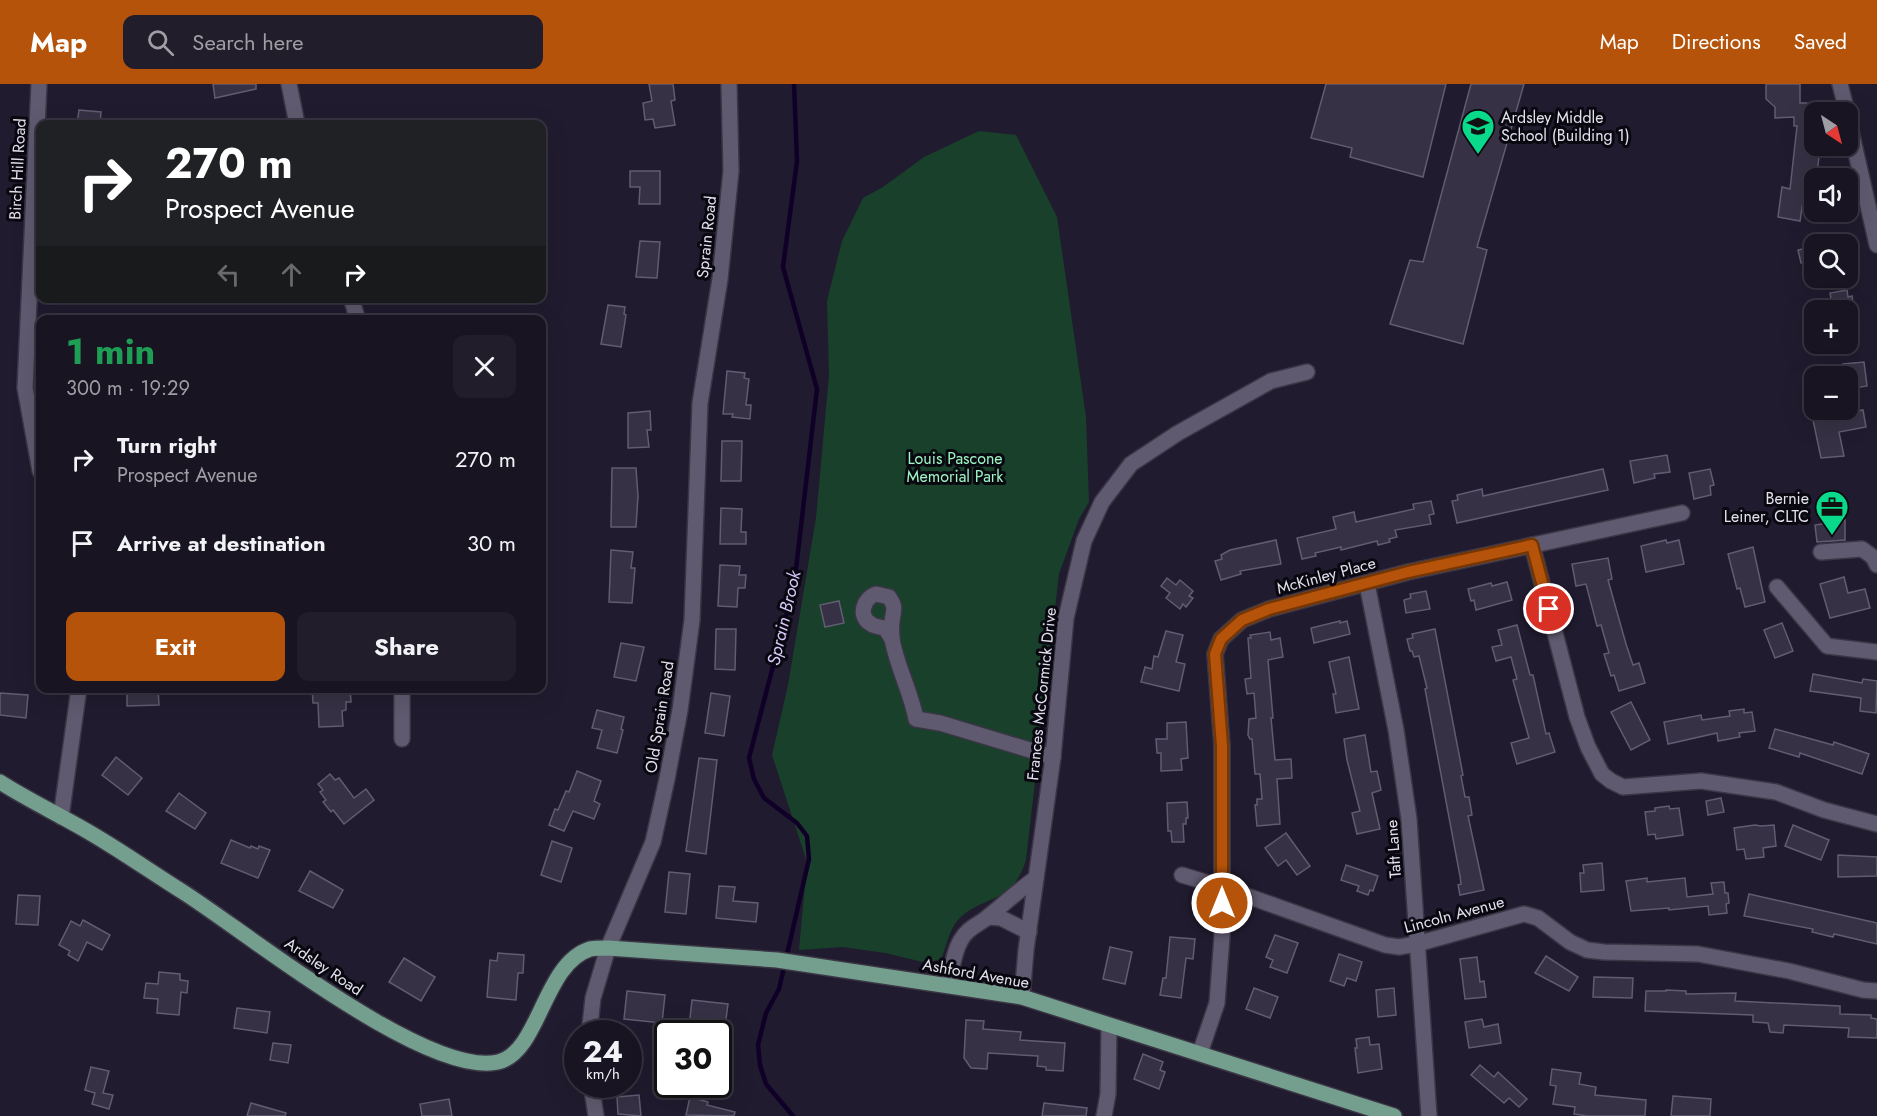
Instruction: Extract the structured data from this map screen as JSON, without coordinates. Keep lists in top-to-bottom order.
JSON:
{
  "streets": {
    "main road": ["Ardsley Road", "Ashford Avenue"],
    "street": [
      "Birch Hill Road",
      "Sprain Road",
      "McKinley Place",
      "Frances McCormick Drive",
      "Old Sprain Road",
      "Taft Lane",
      "Lincoln Avenue"
    ]
  },
  "crossings": [
    ["Sprain Road", "Old Sprain Road"],
    ["McKinley Place", "Taft Lane"],
    ["McKinley Place", "Lincoln Avenue"],
    ["McKinley Place", "Ashford Avenue"],
    ["Frances McCormick Drive", "Ashford Avenue"],
    ["Old Sprain Road", "Ardsley Road"],
    ["Old Sprain Road", "Ashford Avenue"],
    ["Taft Lane", "Lincoln Avenue"],
    ["Ardsley Road", "Ashford Avenue"]
  ],
  "water": ["Sprain Brook"],
  "parks": ["Louis Pascone Memorial Park"],
  "places": {
    "school or university": ["Ardsley Middle School (Building 1)"],
    "office": ["Bernie Leiner, CLTC"]
  },
  "north": "bottom right",
  "page": {
    "header": "Map",
    "search": "Search here",
    "nav": ["Map", "Directions", "Saved"],
    "map_buttons": ["+", "−"],
    "turn": ["270 m", "Prospect Avenue"],
    "heading": ["1 min", "300 m · 19:29"],
    "list": [
      {
        "name": "Turn right",
        "note": "Prospect Avenue",
        "value": "270 m"
      },
      {
        "name": "Arrive at destination",
        "value": "30 m"
      }
    ],
    "buttons": ["Exit", "Share"],
    "speed": "24 km/h",
    "limit": "30"
  }
}
